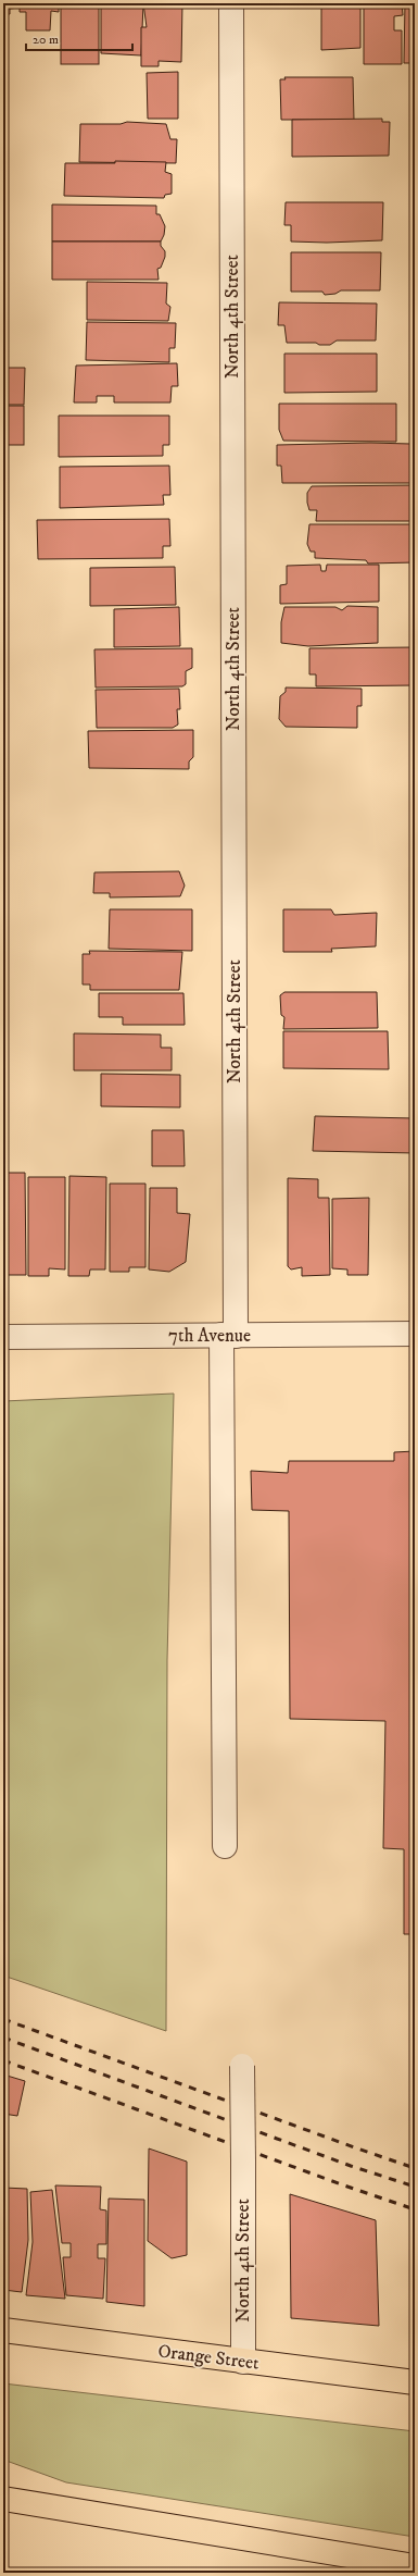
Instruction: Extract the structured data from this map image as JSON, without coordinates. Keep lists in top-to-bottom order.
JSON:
{
  "streets": {
    "main road": ["Orange Street"],
    "street": ["North 4th Street", "7th Avenue"]
  },
  "crossings": [
    ["North 4th Street", "7th Avenue"],
    ["North 4th Street", "Orange Street"]
  ],
  "scale_bar": "20 m"
}
